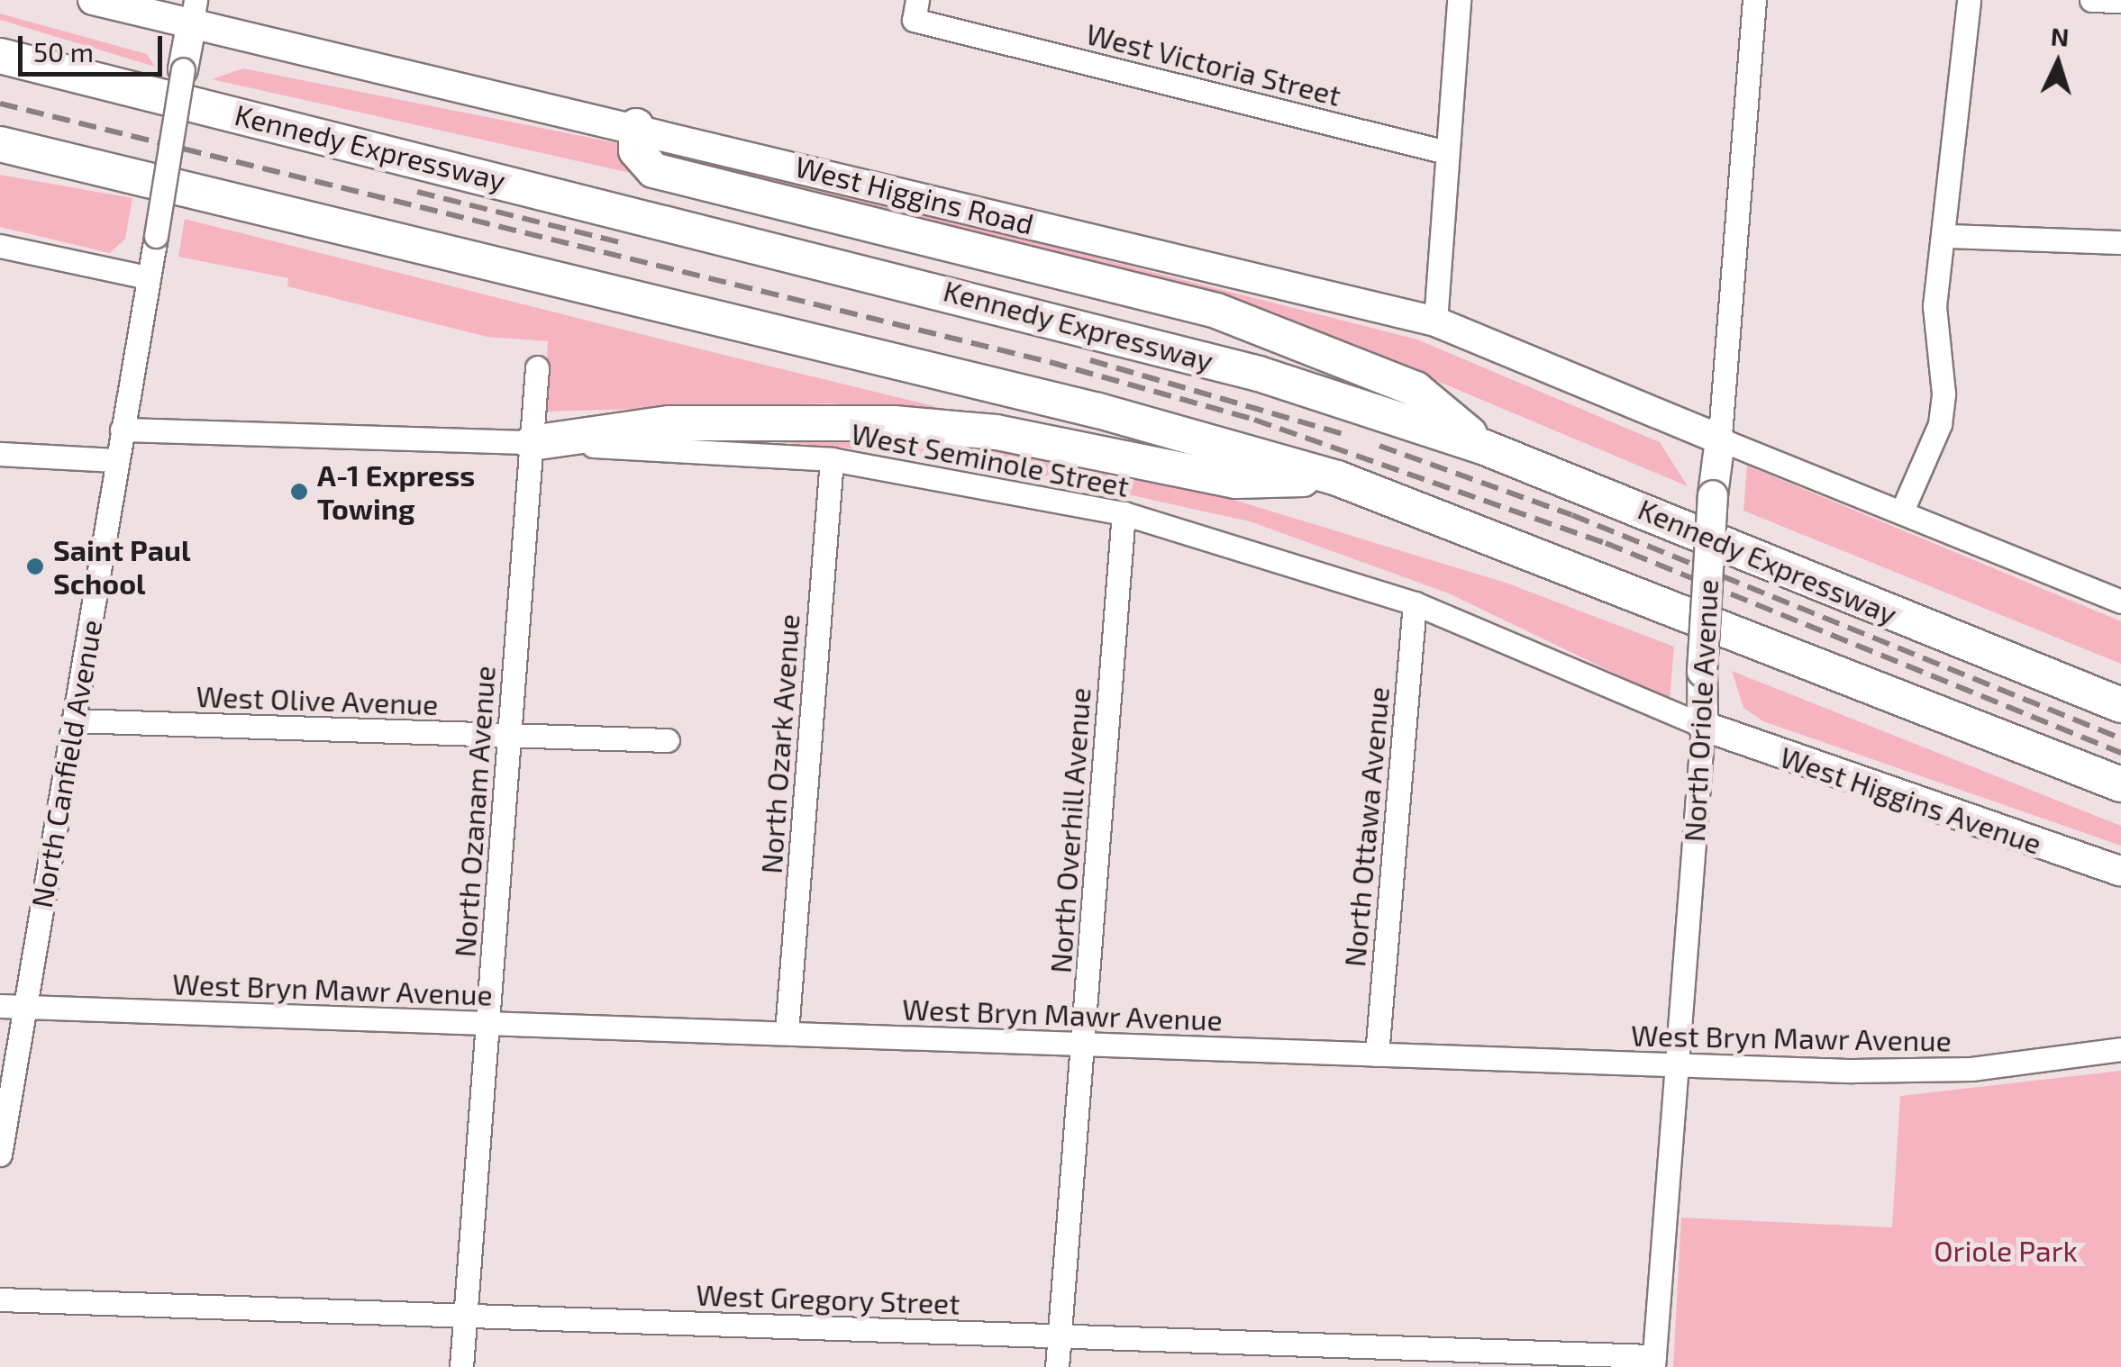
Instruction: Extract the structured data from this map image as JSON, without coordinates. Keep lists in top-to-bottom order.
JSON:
{
  "streets": {
    "highway": ["Kennedy Expressway"],
    "main road": [
      "West Higgins Road",
      "North Oriole Avenue",
      "North Canfield Avenue",
      "West Higgins Avenue"
    ],
    "street": [
      "West Victoria Street",
      "West Seminole Street",
      "West Olive Avenue",
      "North Ozark Avenue",
      "North Ozanam Avenue",
      "North Ottawa Avenue",
      "North Overhill Avenue",
      "West Bryn Mawr Avenue",
      "West Gregory Street"
    ]
  },
  "crossings": [
    ["West Higgins Road", "North Oriole Avenue"],
    ["West Higgins Road", "North Canfield Avenue"],
    ["West Seminole Street", "North Oriole Avenue"],
    ["West Seminole Street", "North Ozark Avenue"],
    ["West Seminole Street", "North Canfield Avenue"],
    ["West Seminole Street", "West Higgins Avenue"],
    ["West Seminole Street", "North Ozanam Avenue"],
    ["West Seminole Street", "North Ottawa Avenue"],
    ["West Seminole Street", "North Overhill Avenue"],
    ["West Olive Avenue", "North Canfield Avenue"],
    ["West Olive Avenue", "North Ozanam Avenue"],
    ["North Oriole Avenue", "West Higgins Avenue"],
    ["North Oriole Avenue", "West Bryn Mawr Avenue"],
    ["North Oriole Avenue", "West Gregory Street"],
    ["North Ozark Avenue", "West Bryn Mawr Avenue"],
    ["North Canfield Avenue", "West Bryn Mawr Avenue"],
    ["North Ozanam Avenue", "West Bryn Mawr Avenue"],
    ["North Ozanam Avenue", "West Gregory Street"],
    ["North Ottawa Avenue", "West Bryn Mawr Avenue"],
    ["North Overhill Avenue", "West Bryn Mawr Avenue"],
    ["North Overhill Avenue", "West Gregory Street"]
  ],
  "parks": ["Oriole Park"],
  "places": ["A-1 Express Towing", "Saint Paul School"],
  "scale_bar": "50 m",
  "north": "top"
}
